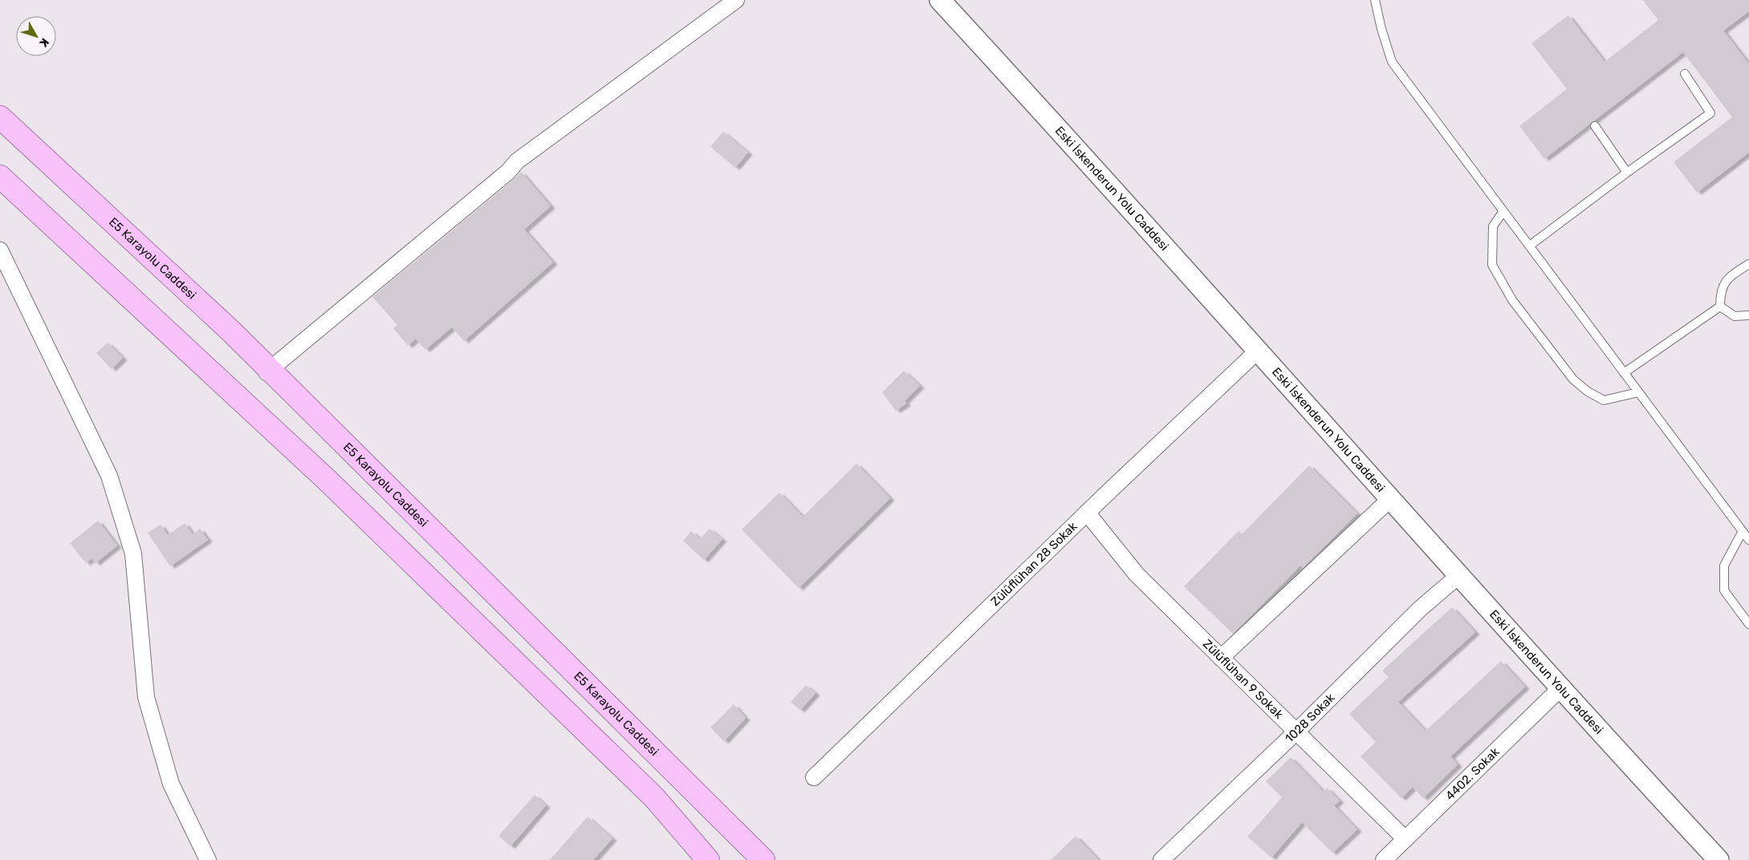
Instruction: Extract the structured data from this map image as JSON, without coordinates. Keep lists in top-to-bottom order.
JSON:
{
  "streets": {
    "highway": ["E5 Karayolu Caddesi"],
    "street": [
      "Eski İskenderun Yolu Caddesi",
      "Zülüflühan 28 Sokak",
      "Zülüflühan 9 Sokak",
      "1028 Sokak",
      "4402. Sokak"
    ]
  },
  "crossings": [
    ["Eski İskenderun Yolu Caddesi", "Zülüflühan 28 Sokak"],
    ["Eski İskenderun Yolu Caddesi", "1028 Sokak"],
    ["Eski İskenderun Yolu Caddesi", "4402. Sokak"],
    ["Zülüflühan 28 Sokak", "Zülüflühan 9 Sokak"],
    ["Zülüflühan 9 Sokak", "1028 Sokak"],
    ["Zülüflühan 9 Sokak", "4402. Sokak"]
  ],
  "north": "bottom right"
}
